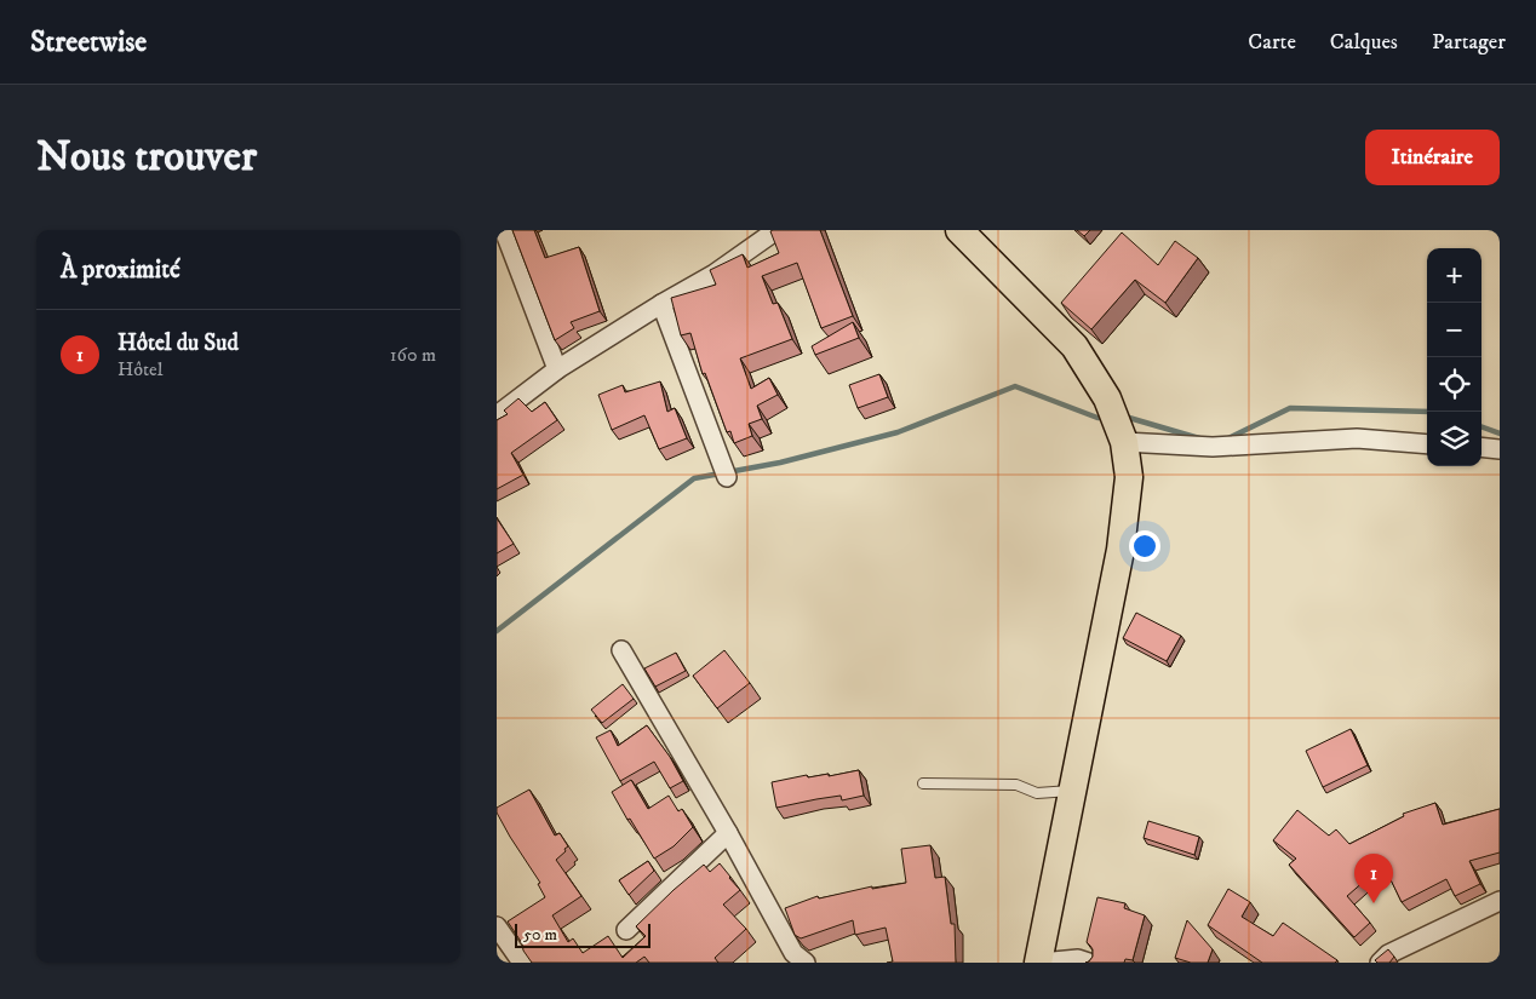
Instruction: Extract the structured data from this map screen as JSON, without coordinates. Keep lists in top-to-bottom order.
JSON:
{
  "scale_bar": "50 m",
  "page": {
    "header": "Streetwise",
    "nav": ["Carte", "Calques", "Partager"],
    "buttons": "Itinéraire",
    "title": "Nous trouver",
    "heading": "À proximité",
    "map_buttons": ["+", "−"],
    "list": [
      {
        "mark": "1",
        "name": "Hôtel du Sud",
        "note": "Hôtel",
        "value": "160 m"
      }
    ],
    "pins": "1",
    "scale": "50 m"
  }
}
